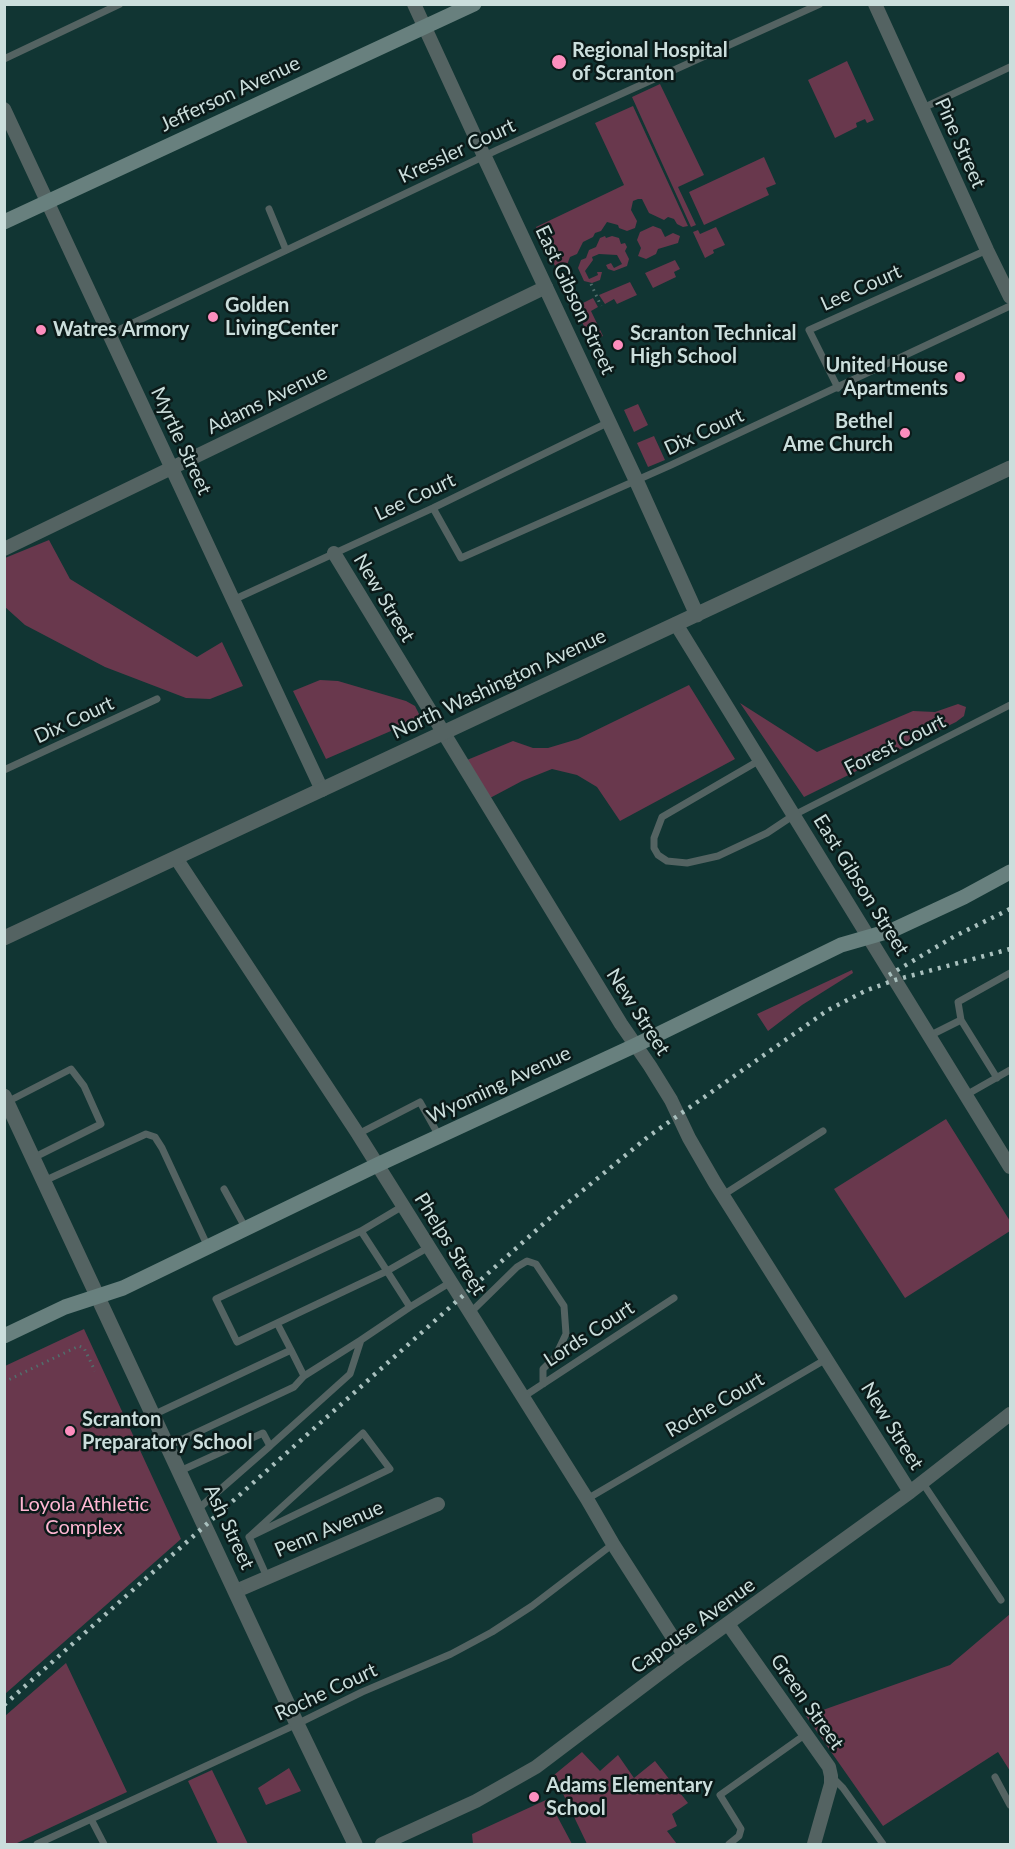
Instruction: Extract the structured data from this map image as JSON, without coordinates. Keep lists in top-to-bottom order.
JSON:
{
  "streets": {
    "main road": ["Jefferson Avenue", "Wyoming Avenue"],
    "street": [
      "Pine Street",
      "East Gibson Street",
      "Adams Avenue",
      "Myrtle Street",
      "New Street",
      "North Washington Avenue",
      "Phelps Street",
      "Ash Street",
      "Penn Avenue",
      "Capouse Avenue",
      "Green Street"
    ],
    "lane": [
      "Kressler Court",
      "Lee Court",
      "Dix Court",
      "Forest Court",
      "Lords Court",
      "Roche Court"
    ]
  },
  "crossings": [
    ["Jefferson Avenue", "East Gibson Street"],
    ["Jefferson Avenue", "Myrtle Street"],
    ["Pine Street", "Lee Court"],
    ["Kressler Court", "East Gibson Street"],
    ["Kressler Court", "Myrtle Street"],
    ["Lee Court", "East Gibson Street"],
    ["Lee Court", "Dix Court"],
    ["Lee Court", "Myrtle Street"],
    ["Lee Court", "New Street"],
    ["East Gibson Street", "Adams Avenue"],
    ["East Gibson Street", "Dix Court"],
    ["East Gibson Street", "North Washington Avenue"],
    ["East Gibson Street", "Forest Court"],
    ["East Gibson Street", "Wyoming Avenue"],
    ["Adams Avenue", "Myrtle Street"],
    ["Myrtle Street", "North Washington Avenue"],
    ["New Street", "North Washington Avenue"],
    ["New Street", "Wyoming Avenue"],
    ["New Street", "Roche Court"],
    ["New Street", "Capouse Avenue"],
    ["North Washington Avenue", "Phelps Street"],
    ["Wyoming Avenue", "Phelps Street"],
    ["Wyoming Avenue", "Ash Street"],
    ["Phelps Street", "Lords Court"],
    ["Phelps Street", "Roche Court"],
    ["Phelps Street", "Capouse Avenue"],
    ["Roche Court", "Ash Street"],
    ["Ash Street", "Penn Avenue"],
    ["Capouse Avenue", "Green Street"]
  ],
  "parks": ["Loyola Athletic Complex"],
  "places": [
    "Regional Hospital of Scranton",
    "Golden LivingCenter",
    "Watres Armory",
    "Scranton Technical High School",
    "United House Apartments",
    "Bethel Ame Church",
    "Scranton Preparatory School",
    "Adams Elementary School"
  ]
}
